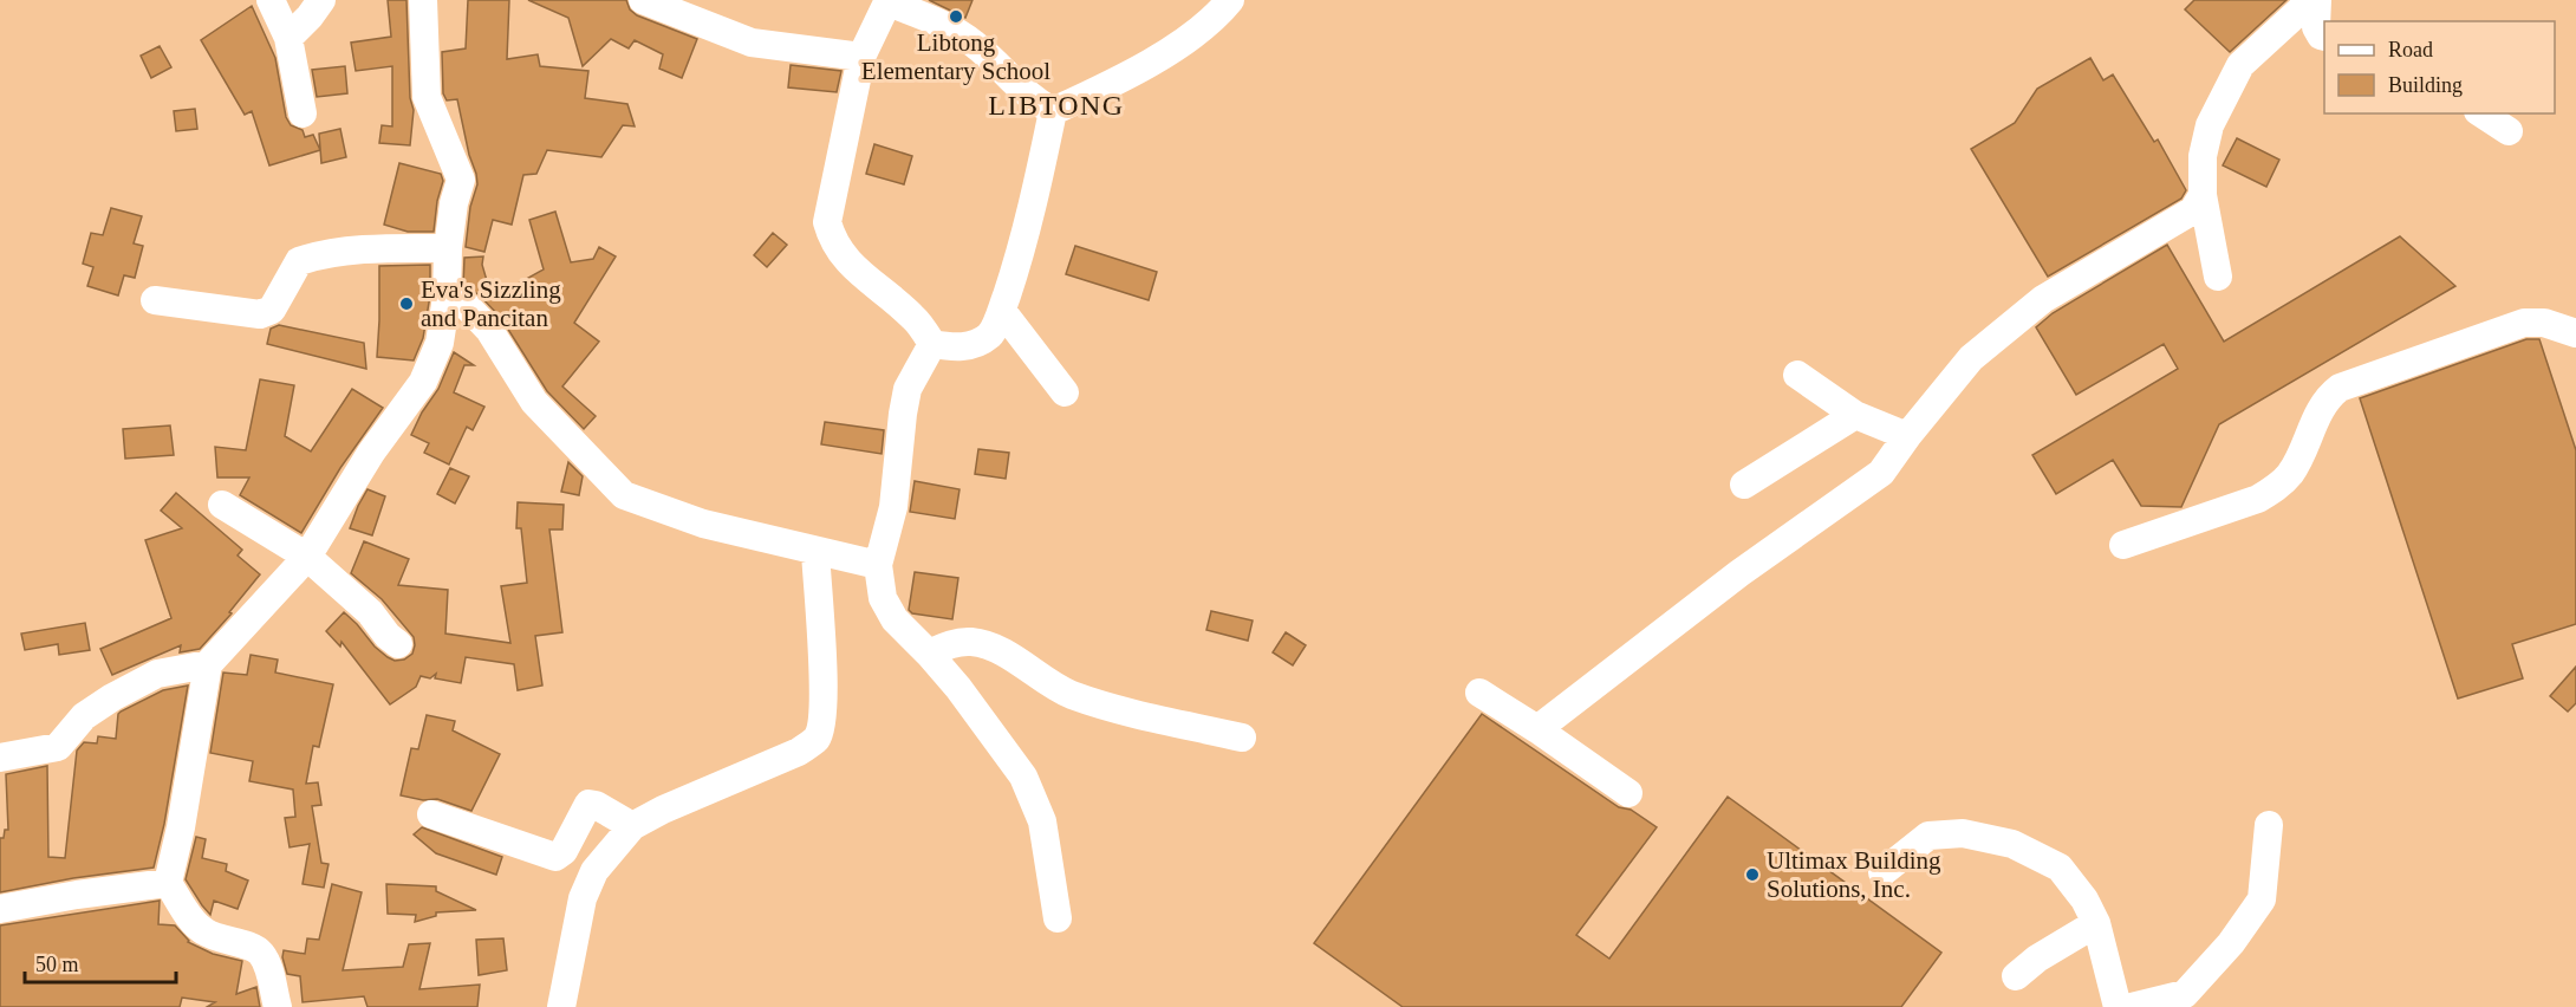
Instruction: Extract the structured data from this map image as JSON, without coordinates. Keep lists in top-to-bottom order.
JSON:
{
  "districts": ["LIBTONG"],
  "places": ["Libtong Elementary School", "Eva's Sizzling and Pancitan", "Ultimax Building Solutions, Inc."],
  "legend": ["Road", "Building"],
  "scale_bar": "50 m"
}
